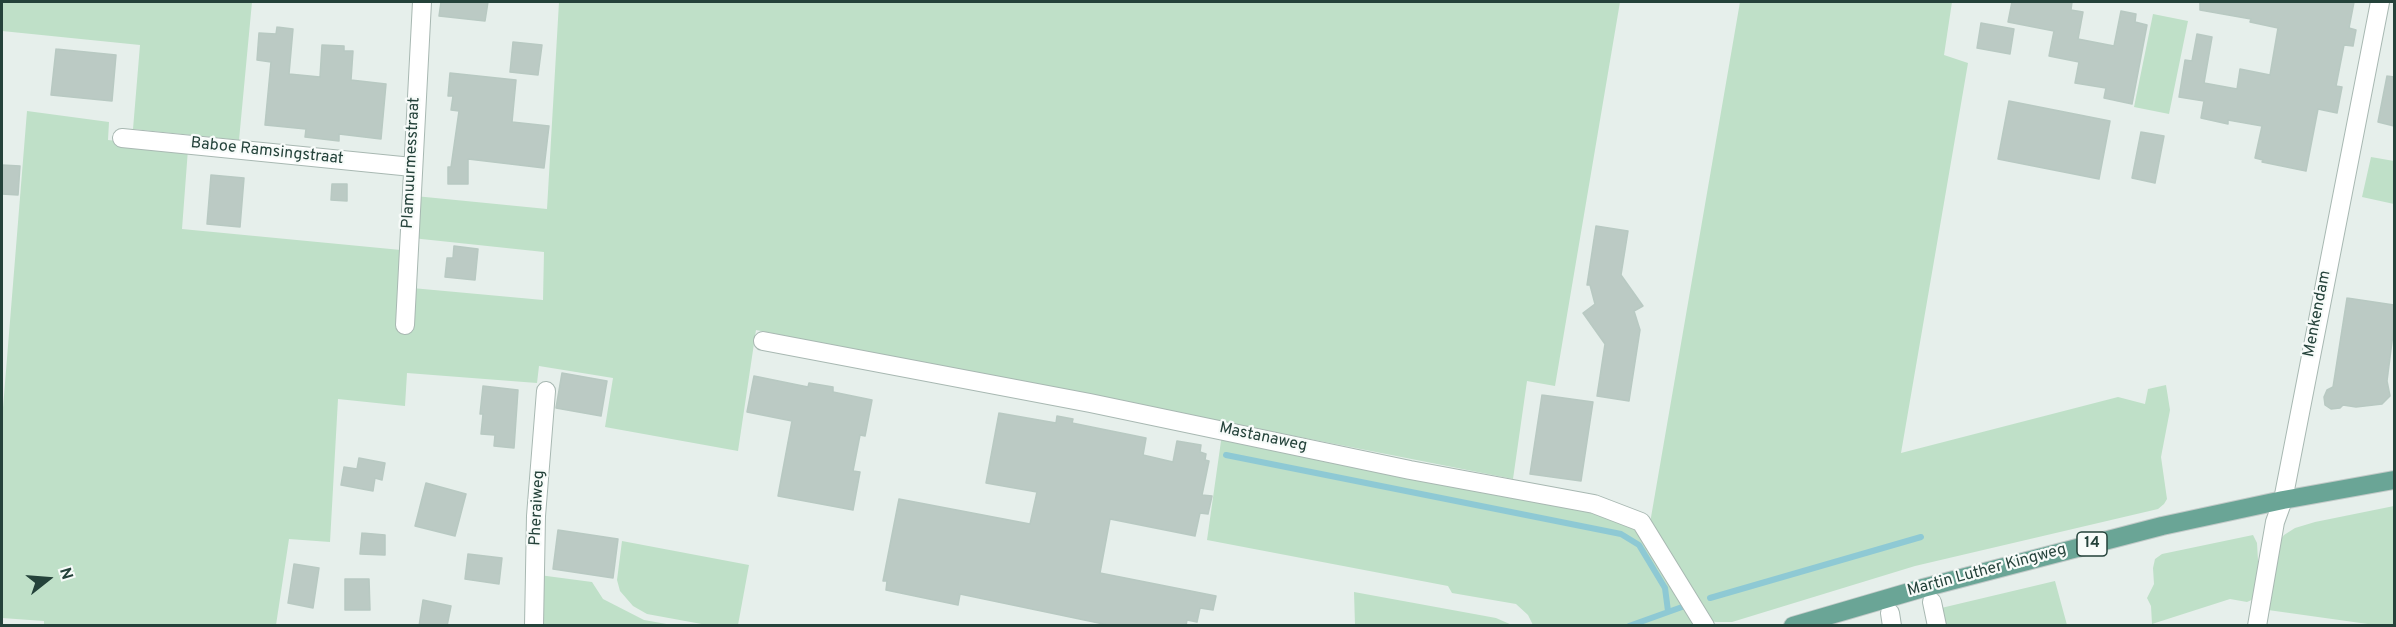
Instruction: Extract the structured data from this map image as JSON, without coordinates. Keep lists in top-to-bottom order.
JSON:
{
  "streets": {
    "main road": ["14", "Martin Luther Kingweg"],
    "street": [
      "Baboe Ramsingstraat",
      "Plamuurmesstraat",
      "Menkendam",
      "Mastanaweg",
      "Pheraiweg"
    ]
  },
  "crossings": [
    ["Baboe Ramsingstraat", "Plamuurmesstraat"],
    ["Menkendam", "Martin Luther Kingweg"]
  ],
  "north": "right"
}
